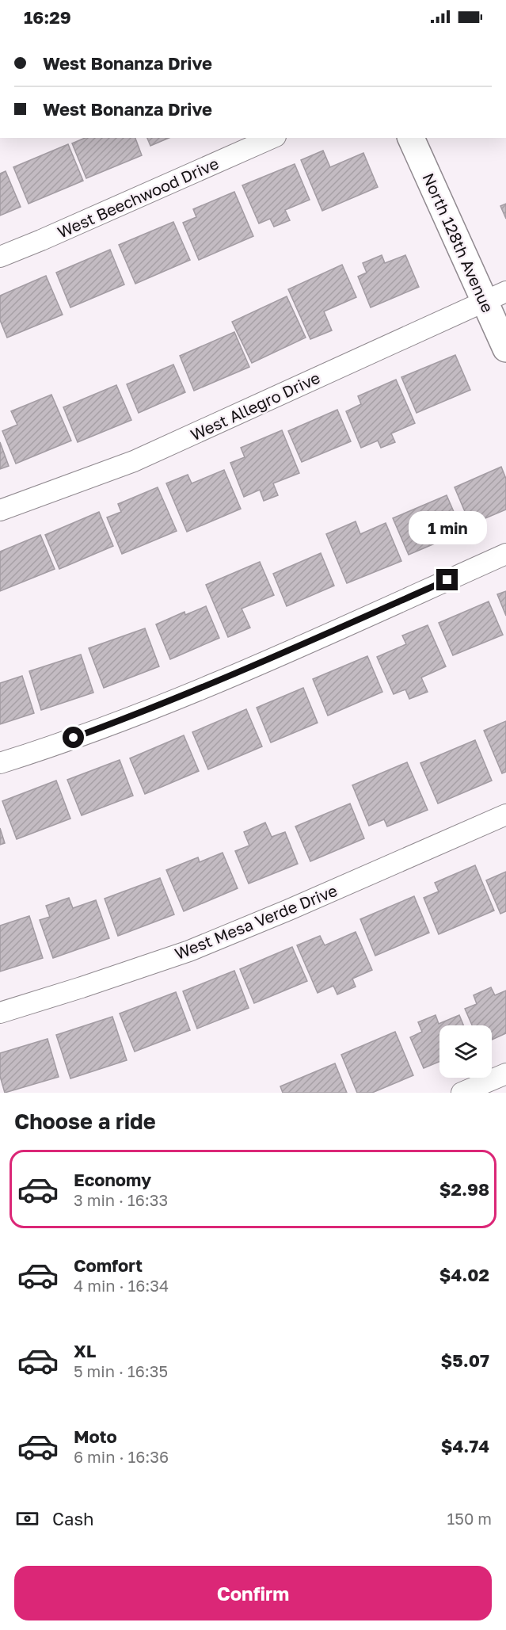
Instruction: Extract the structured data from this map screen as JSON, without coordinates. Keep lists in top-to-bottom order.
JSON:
{
  "streets": {
    "street": [
      "West Beechwood Drive",
      "North 128th Avenue",
      "West Allegro Drive",
      "West Mesa Verde Drive"
    ]
  },
  "crossings": [
    ["North 128th Avenue", "West Allegro Drive"]
  ],
  "page": {
    "status": "16:29",
    "banner": ["West Bonanza Drive", "West Bonanza Drive"],
    "bubble": "1 min",
    "heading": "Choose a ride",
    "list": [
      {
        "name": "Economy",
        "note": "3 min · 16:33",
        "value": "$2.98"
      },
      {
        "name": "Comfort",
        "note": "4 min · 16:34",
        "value": "$4.02"
      },
      {
        "name": "XL",
        "note": "5 min · 16:35",
        "value": "$5.07"
      },
      {
        "name": "Moto",
        "note": "6 min · 16:36",
        "value": "$4.74"
      }
    ],
    "pay": ["Cash", "150 m"],
    "buttons": "Confirm"
  }
}
